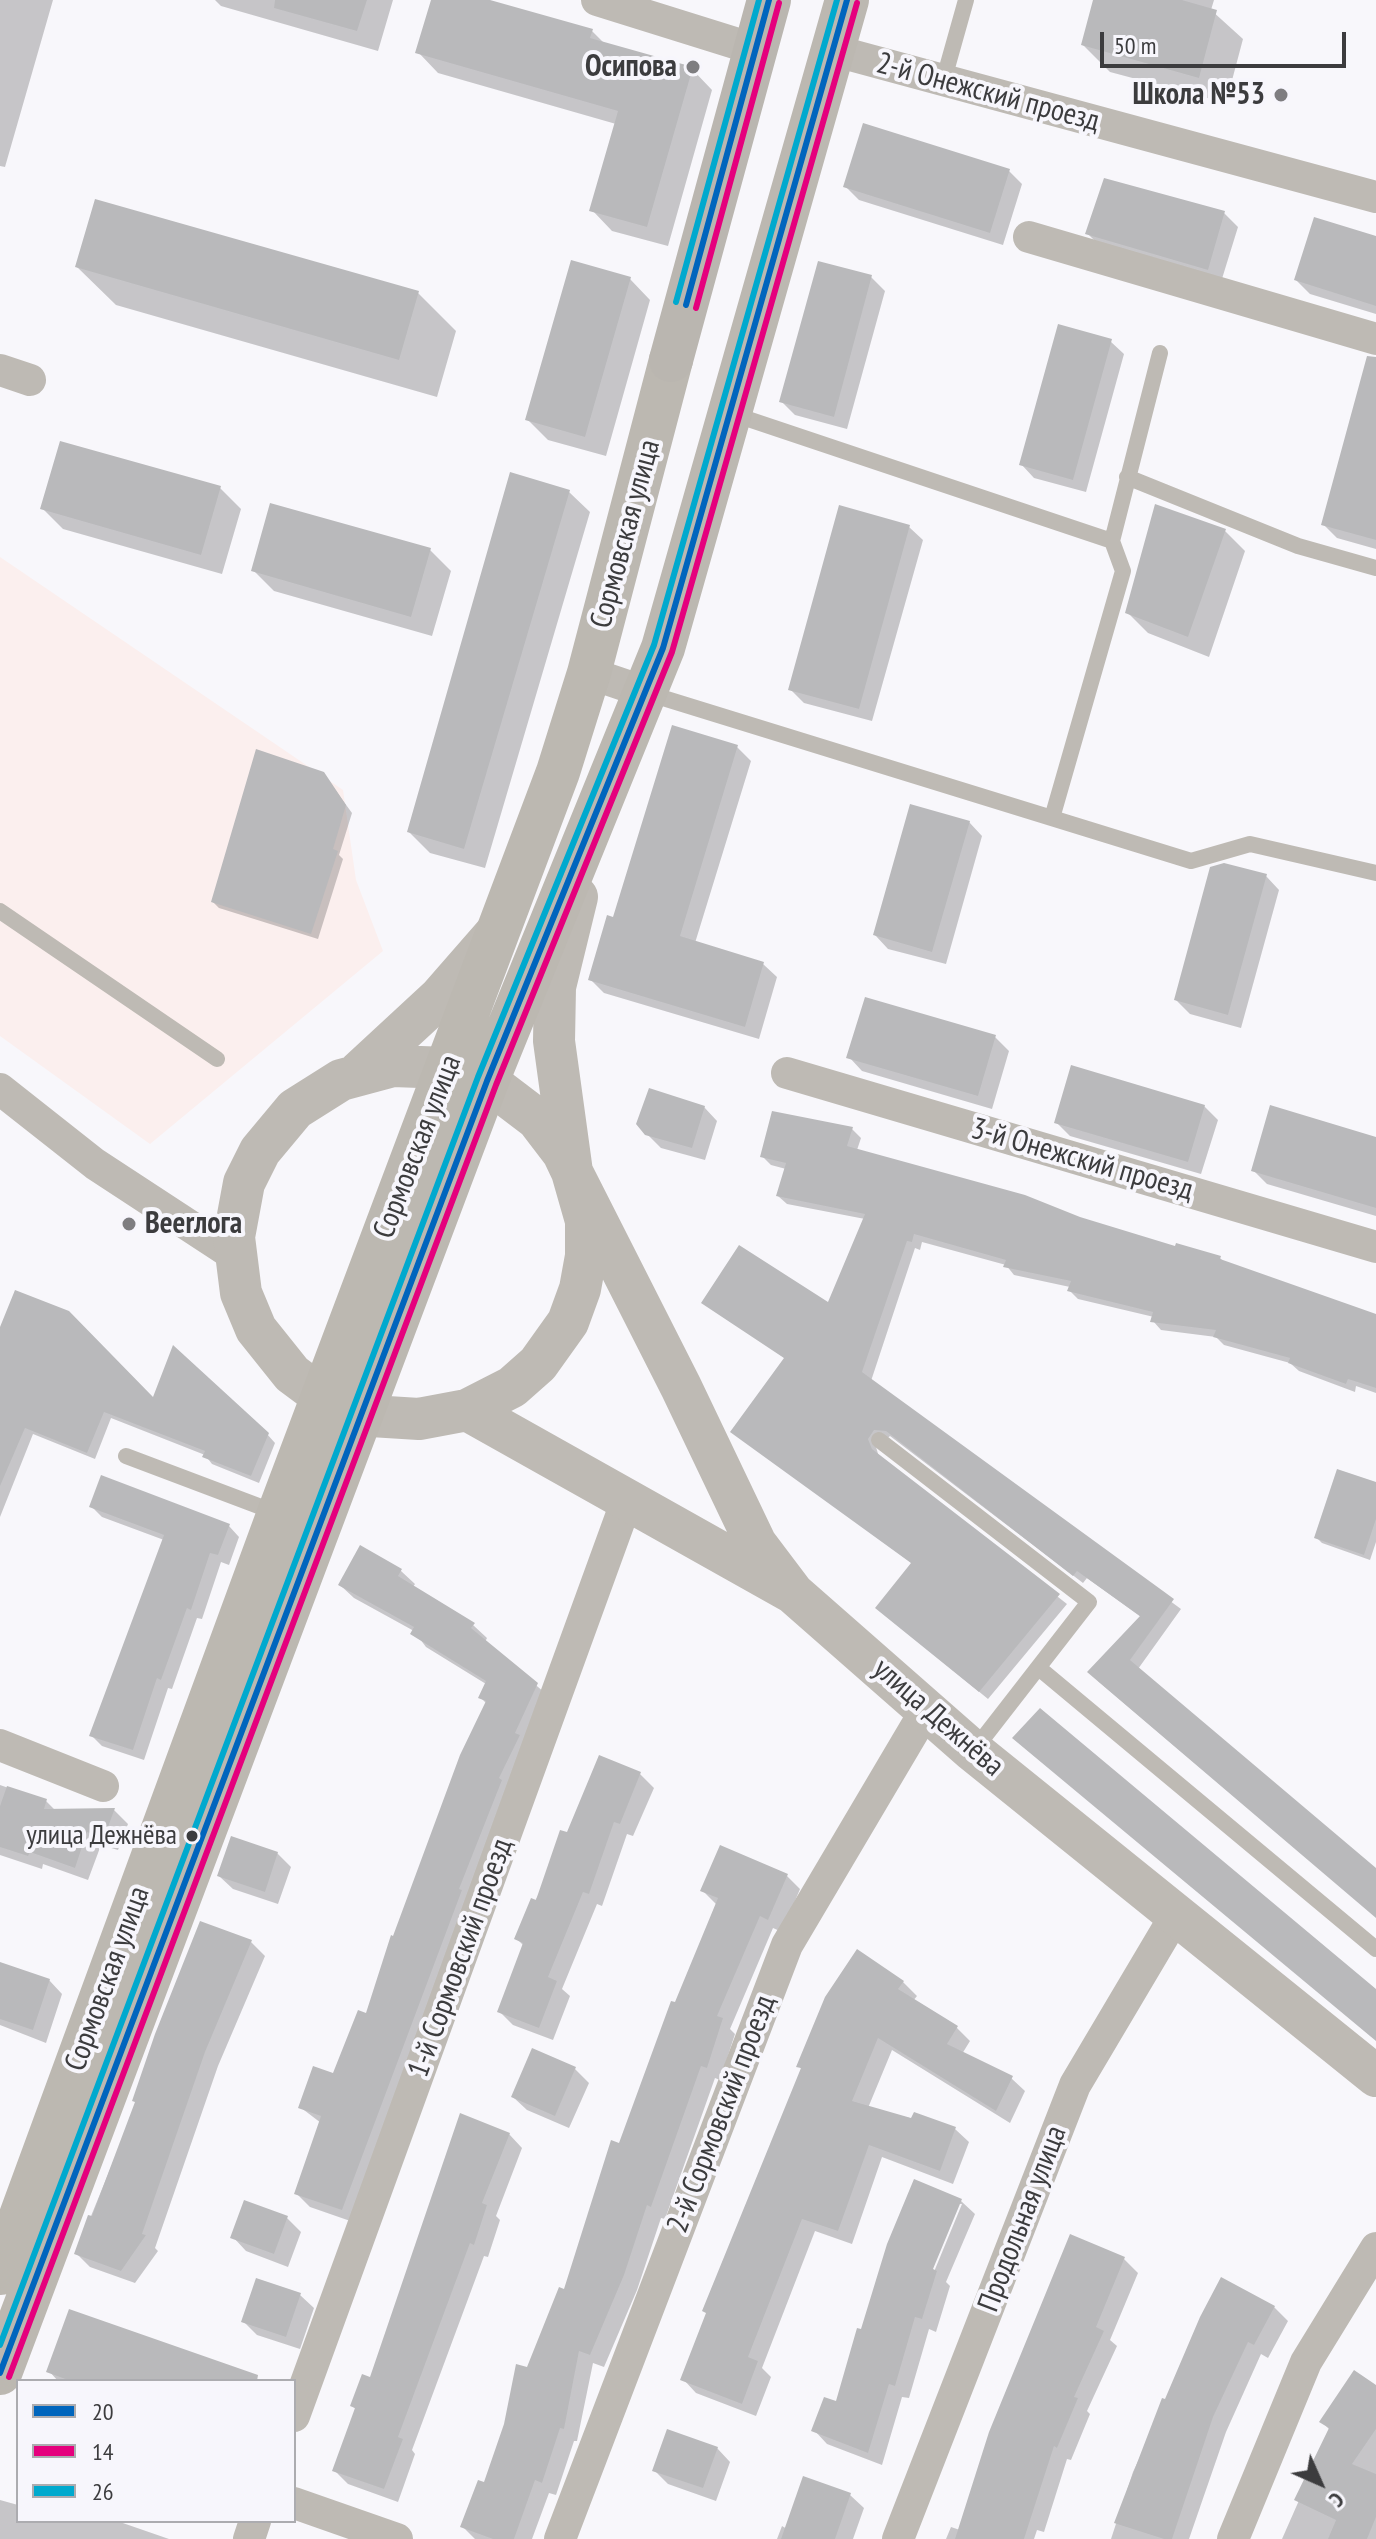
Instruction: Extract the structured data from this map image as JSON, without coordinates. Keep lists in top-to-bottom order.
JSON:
{
  "streets": {
    "highway": ["Сормовская улица"],
    "street": [
      "2-й Онежский проезд",
      "3-й Онежский проезд",
      "улица Дежнёва",
      "1-й Сормовский проезд",
      "2-й Сормовский проезд",
      "Продольная улица"
    ]
  },
  "crossings": [
    ["2-й Онежский проезд", "Сормовская улица"],
    ["улица Дежнёва", "1-й Сормовский проезд"],
    ["улица Дежнёва", "2-й Сормовский проезд"],
    ["улица Дежнёва", "Продольная улица"]
  ],
  "places": [
    "Осипова",
    "Школа №53",
    "Beerлога",
    "улица Дежнёва"
  ],
  "lines": ["transit line 20", "transit line 26", "transit line 14"],
  "legend": ["20", "14", "26"],
  "scale_bar": "50 m",
  "north": "bottom right"
}
